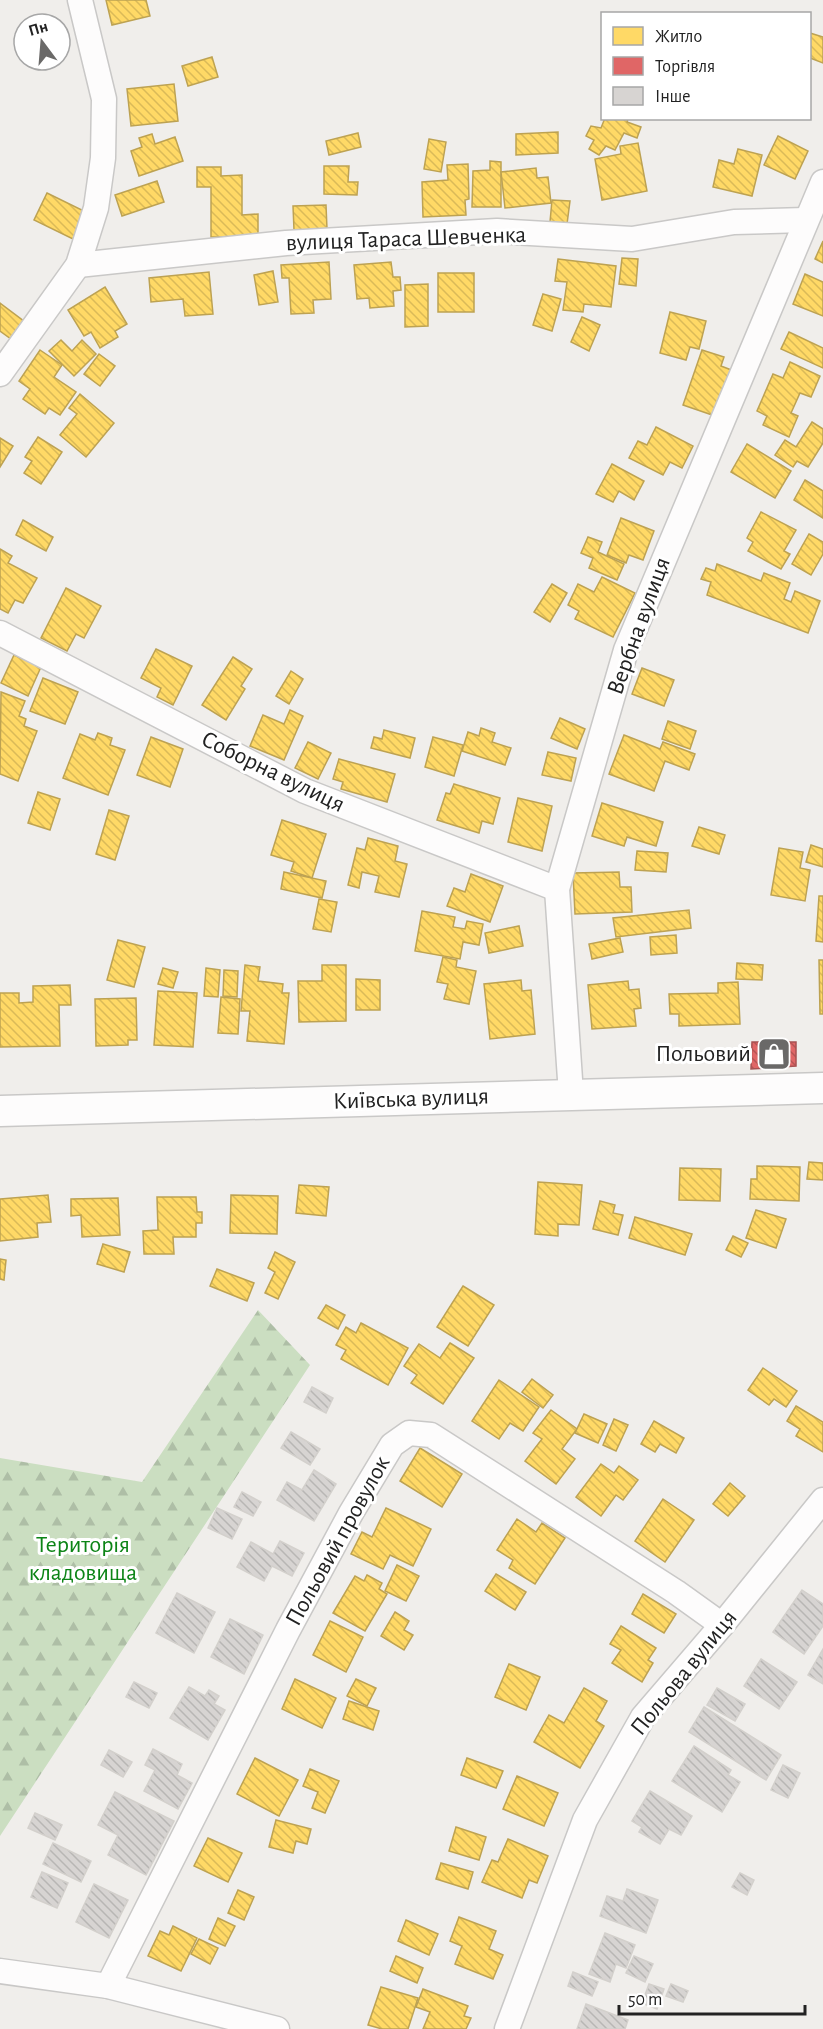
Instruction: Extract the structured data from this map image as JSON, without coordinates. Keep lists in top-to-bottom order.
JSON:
{
  "streets": {
    "street": [
      "вулиця Тараса Шевченка",
      "Вербна вулиця",
      "Соборна вулиця",
      "Київська вулиця",
      "Польовий провулок",
      "Польова вулиця"
    ]
  },
  "crossings": [
    ["вулиця Тараса Шевченка", "Вербна вулиця"],
    ["Вербна вулиця", "Соборна вулиця"],
    ["Вербна вулиця", "Київська вулиця"],
    ["Польовий провулок", "Польова вулиця"]
  ],
  "parks": ["Територія кладовища"],
  "places": {
    "shop": ["Польовий"]
  },
  "legend": ["Житло", "Торгівля", "Інше"],
  "scale_bar": "50 m",
  "north": "top"
}
